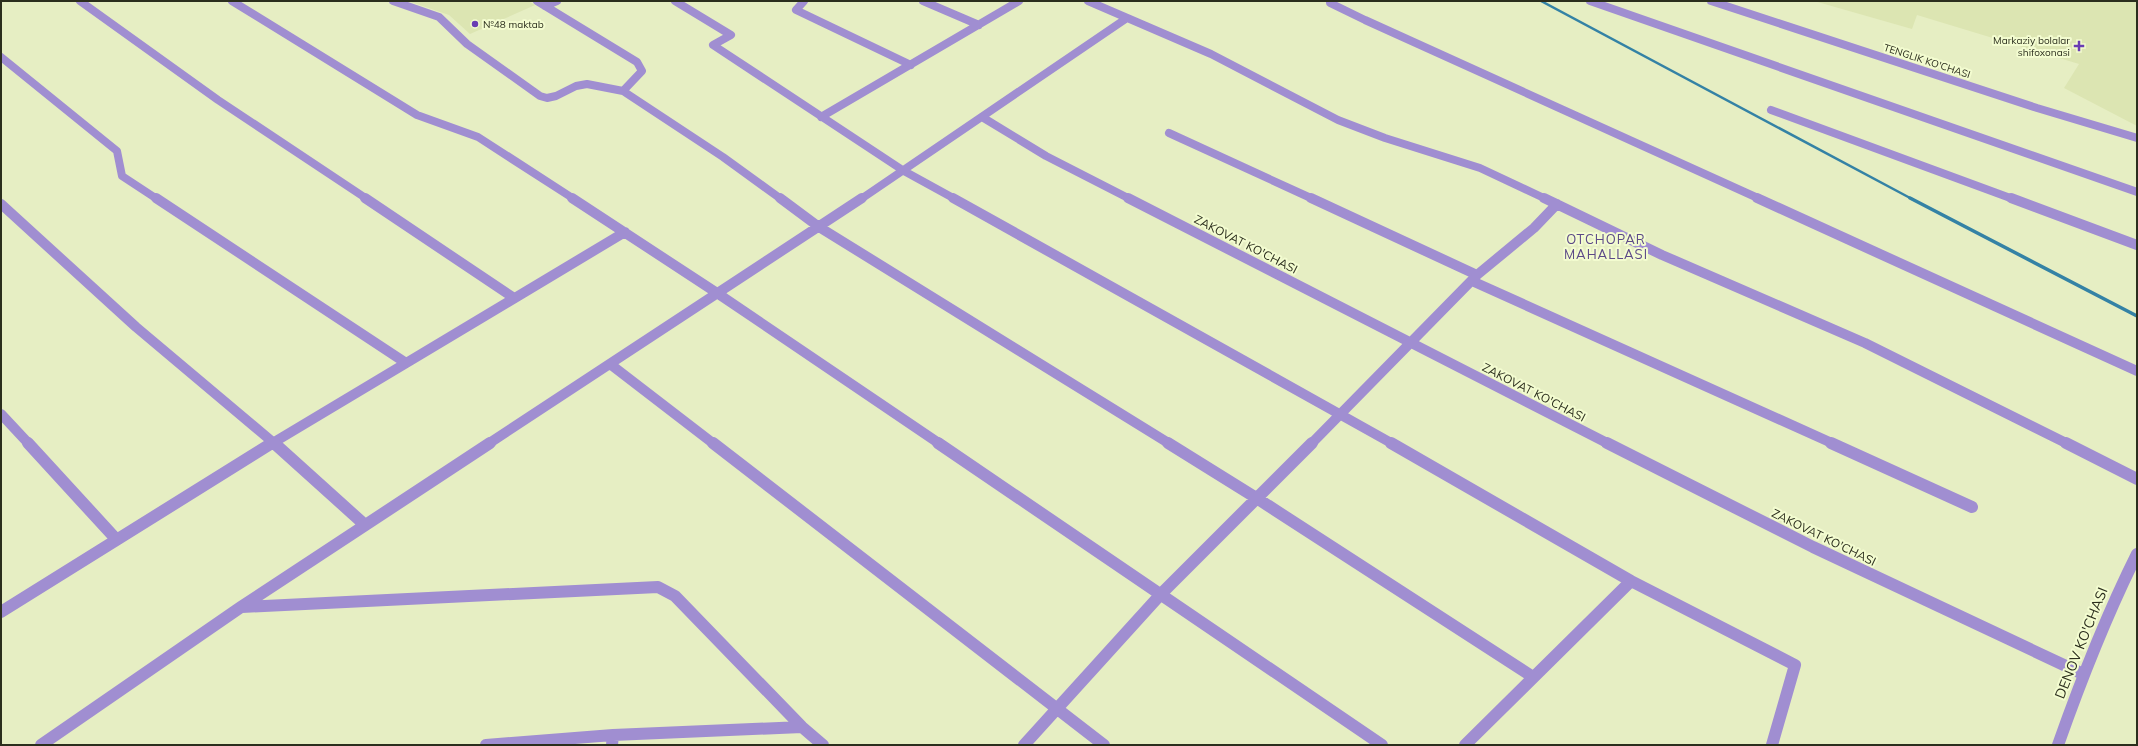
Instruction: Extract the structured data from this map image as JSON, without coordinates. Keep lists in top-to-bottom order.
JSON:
{
  "streets": {
    "street": ["TENGLIK KO'CHASI", "ZAKOVAT KO'CHASI", "DENOV KO'CHASI"]
  },
  "crossings": [
    ["ZAKOVAT KO'CHASI", "DENOV KO'CHASI"]
  ],
  "districts": ["OTCHOPAR MAHALLASI"],
  "places": {
    "other": ["№48 maktab"],
    "health": ["Markaziy bolalar shifoxonasi"]
  }
}
